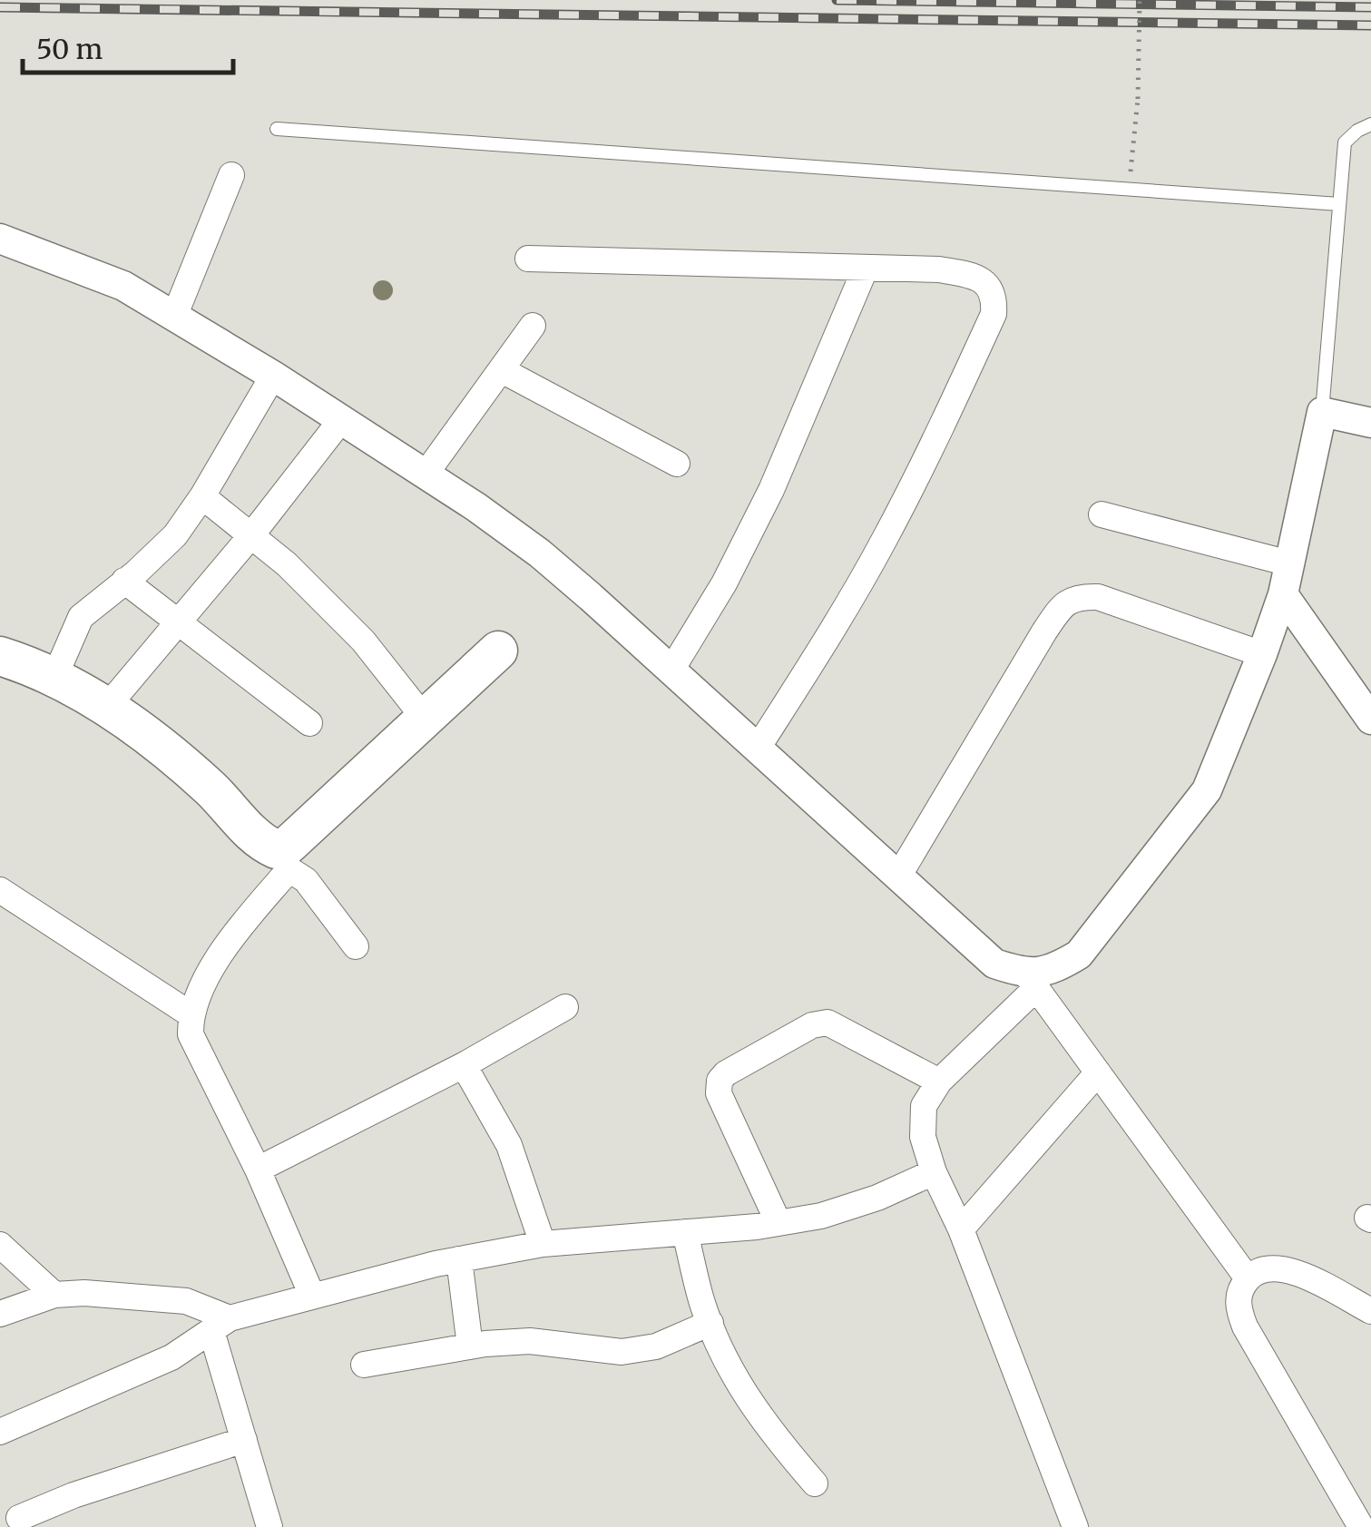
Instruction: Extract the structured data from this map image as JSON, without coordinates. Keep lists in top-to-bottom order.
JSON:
{
  "scale_bar": "50 m"
}
